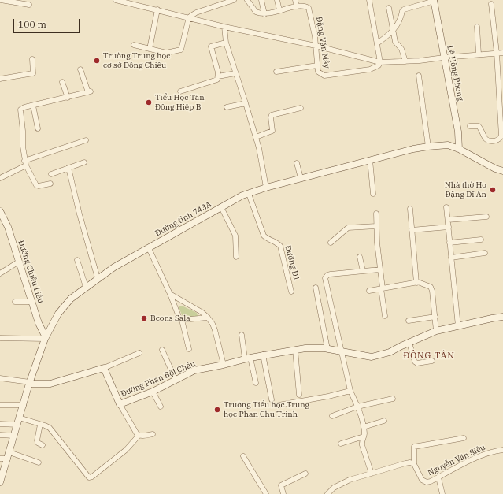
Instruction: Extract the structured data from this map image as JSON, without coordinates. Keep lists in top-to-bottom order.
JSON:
{
  "streets": {
    "main road": [
      "Lê Hồng Phong",
      "Đường tỉnh 743A",
      "Đường Chiêu Liêu",
      "Đường Phan Bội Châu"
    ],
    "street": ["Đặng Văn Mây", "Đường D1", "Nguyễn Văn Siêu"]
  },
  "crossings": [
    ["Lê Hồng Phong", "Đường tỉnh 743A"],
    ["Đường tỉnh 743A", "Đường D1"],
    ["Đường tỉnh 743A", "Đường Chiêu Liêu"]
  ],
  "districts": ["ĐÔNG TÂN"],
  "places": [
    "Trường Trung học cơ sở Đông Chiêu",
    "Tiểu Học Tân Đông Hiệp B",
    "Nhà thờ Họ Đặng Dĩ An",
    "Bcons Sala",
    "Trường Tiểu học Trung học Phan Chu Trinh"
  ],
  "scale_bar": "100 m"
}
